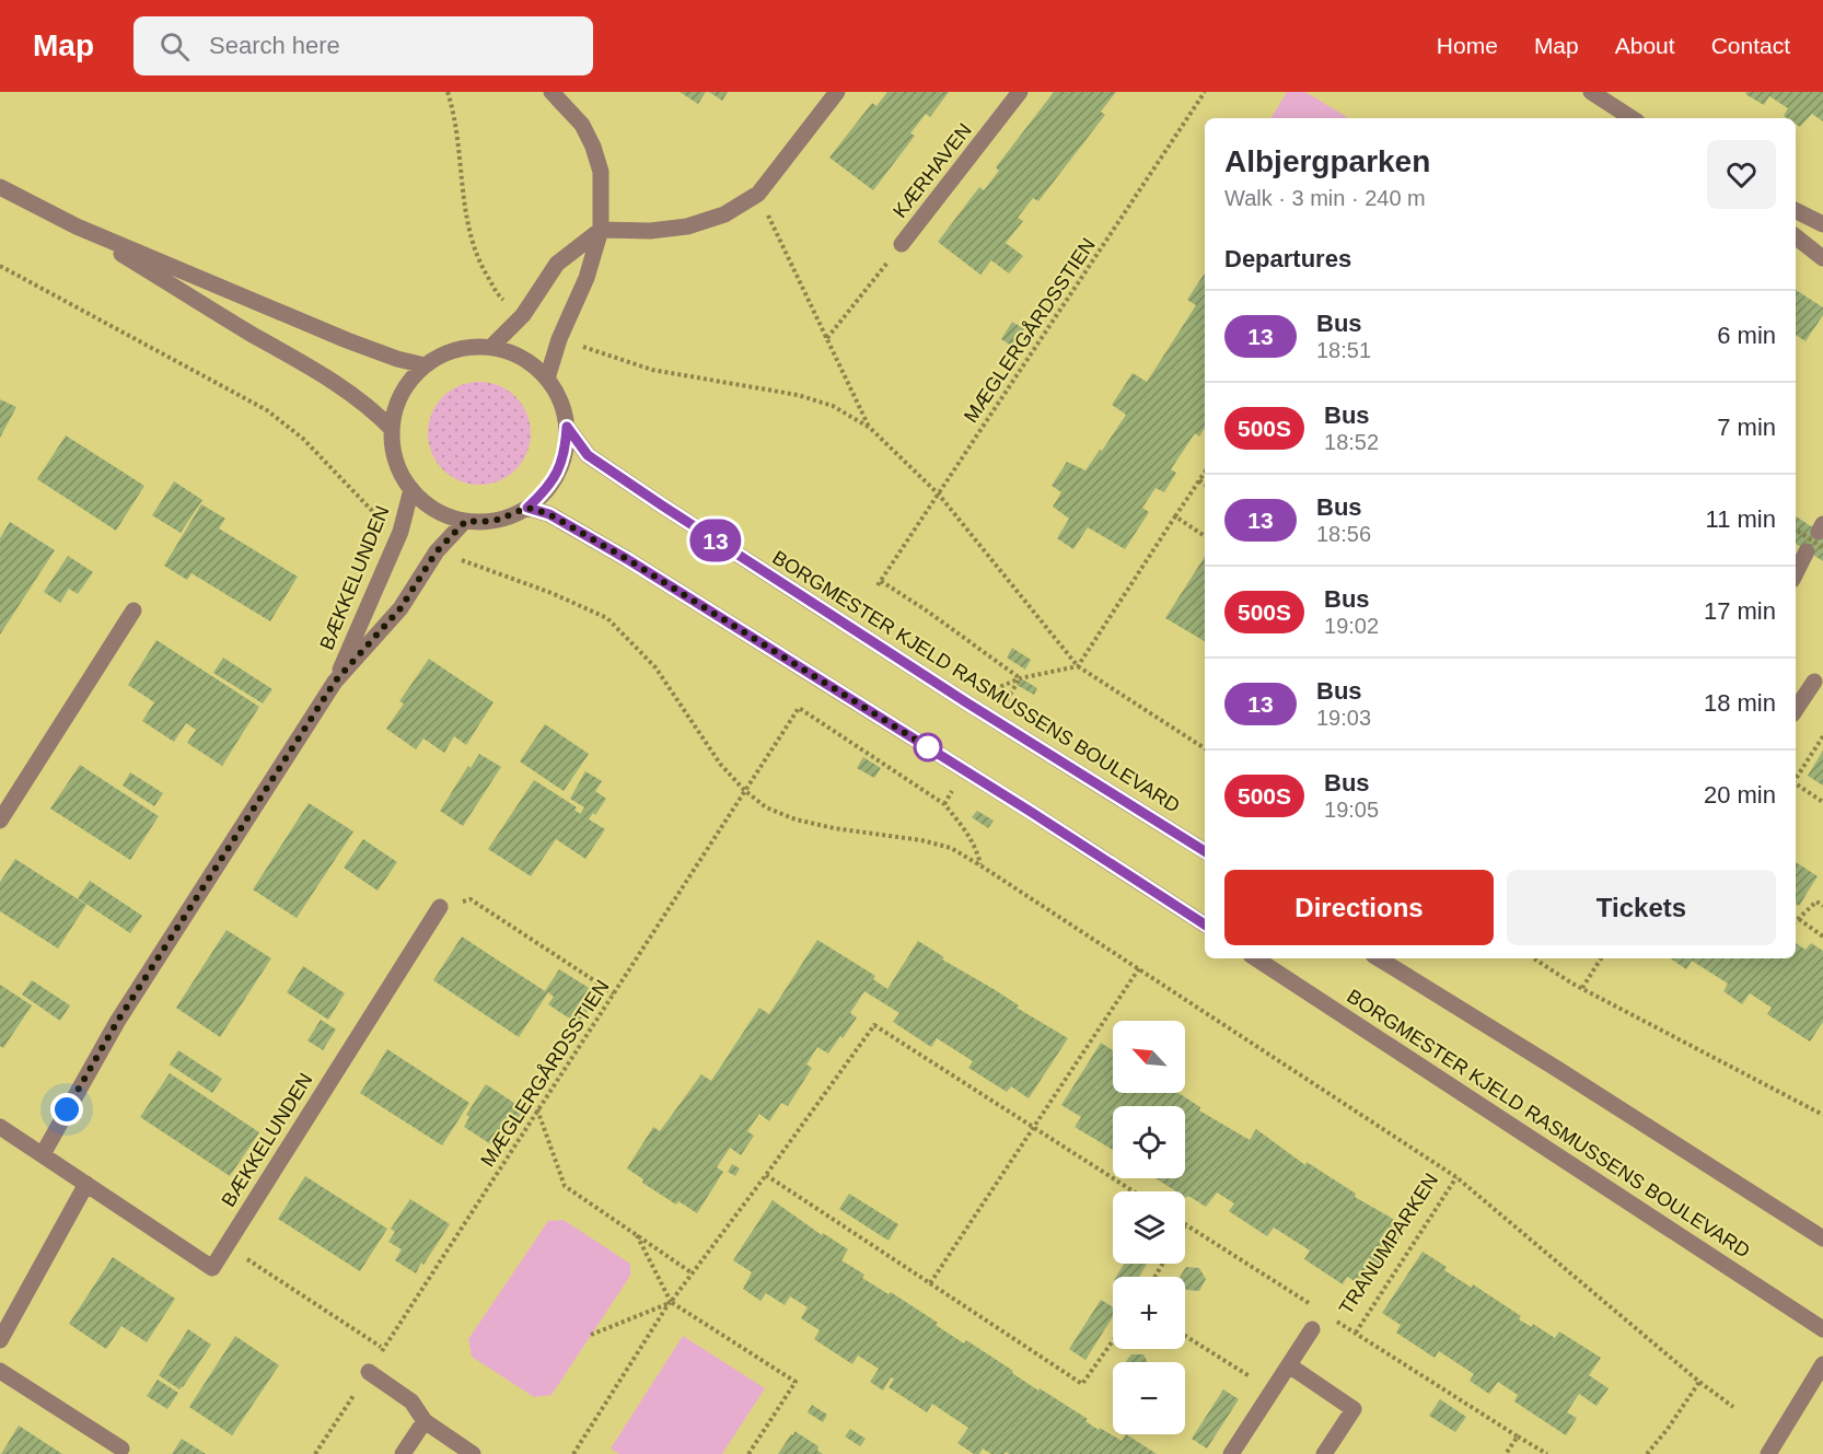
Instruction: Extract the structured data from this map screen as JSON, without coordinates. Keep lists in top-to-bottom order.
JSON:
{
  "streets": {
    "street": ["KÆRHAVEN", "BÆKKELUNDEN", "BORGMESTER KJELD RASMUSSENS BOULEVARD"],
    "path": ["MÆGLERGÅRDSSTIEN", "TRANUMPARKEN"]
  },
  "crossings": [
    ["BÆKKELUNDEN", "BORGMESTER KJELD RASMUSSENS BOULEVARD"]
  ],
  "lines": ["bus line 13"],
  "north": "top left",
  "page": {
    "header": "Map",
    "search": "Search here",
    "nav": [
      "Home",
      "Map",
      "About",
      "Contact"
    ],
    "on_map": "13",
    "heading": [
      ["Albjergparken", "Walk · 3 min · 240 m"],
      "Departures"
    ],
    "list": [
      {
        "mark": "13",
        "name": "Bus",
        "note": "18:51",
        "value": "6 min"
      },
      {
        "mark": "500S",
        "name": "Bus",
        "note": "18:52",
        "value": "7 min"
      },
      {
        "mark": "13",
        "name": "Bus",
        "note": "18:56",
        "value": "11 min"
      },
      {
        "mark": "500S",
        "name": "Bus",
        "note": "19:02",
        "value": "17 min"
      },
      {
        "mark": "13",
        "name": "Bus",
        "note": "19:03",
        "value": "18 min"
      },
      {
        "mark": "500S",
        "name": "Bus",
        "note": "19:05",
        "value": "20 min"
      }
    ],
    "buttons": ["Directions", "Tickets"],
    "map_buttons": ["+", "−"]
  }
}
